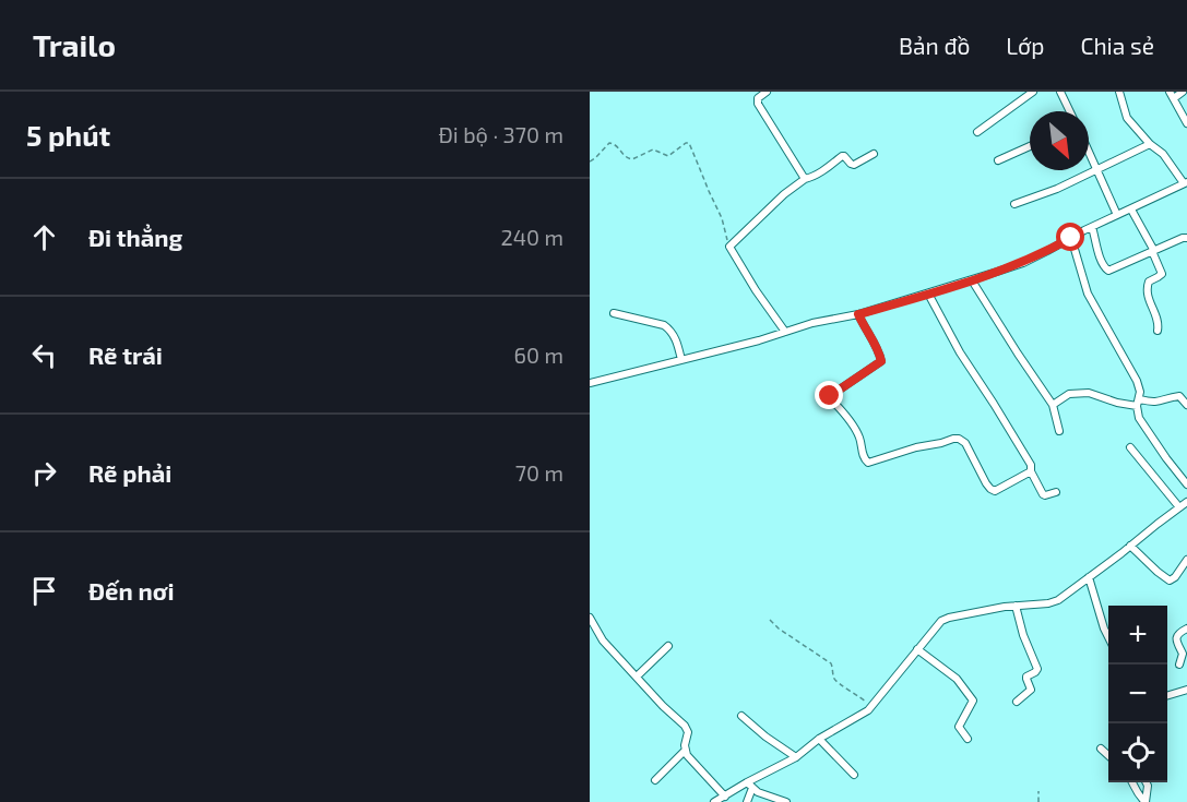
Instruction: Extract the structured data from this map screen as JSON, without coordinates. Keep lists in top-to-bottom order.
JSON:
{
  "north": "bottom right",
  "page": {
    "header": "Trailo",
    "nav": ["Bản đồ", "Lớp", "Chia sẻ"],
    "heading": ["5 phút", "Đi bộ · 370 m"],
    "list": [
      ["Đi thẳng", "240 m"],
      ["Rẽ trái", "60 m"],
      ["Rẽ phải", "70 m"],
      "Đến nơi"
    ],
    "map_buttons": ["+", "−"]
  }
}
